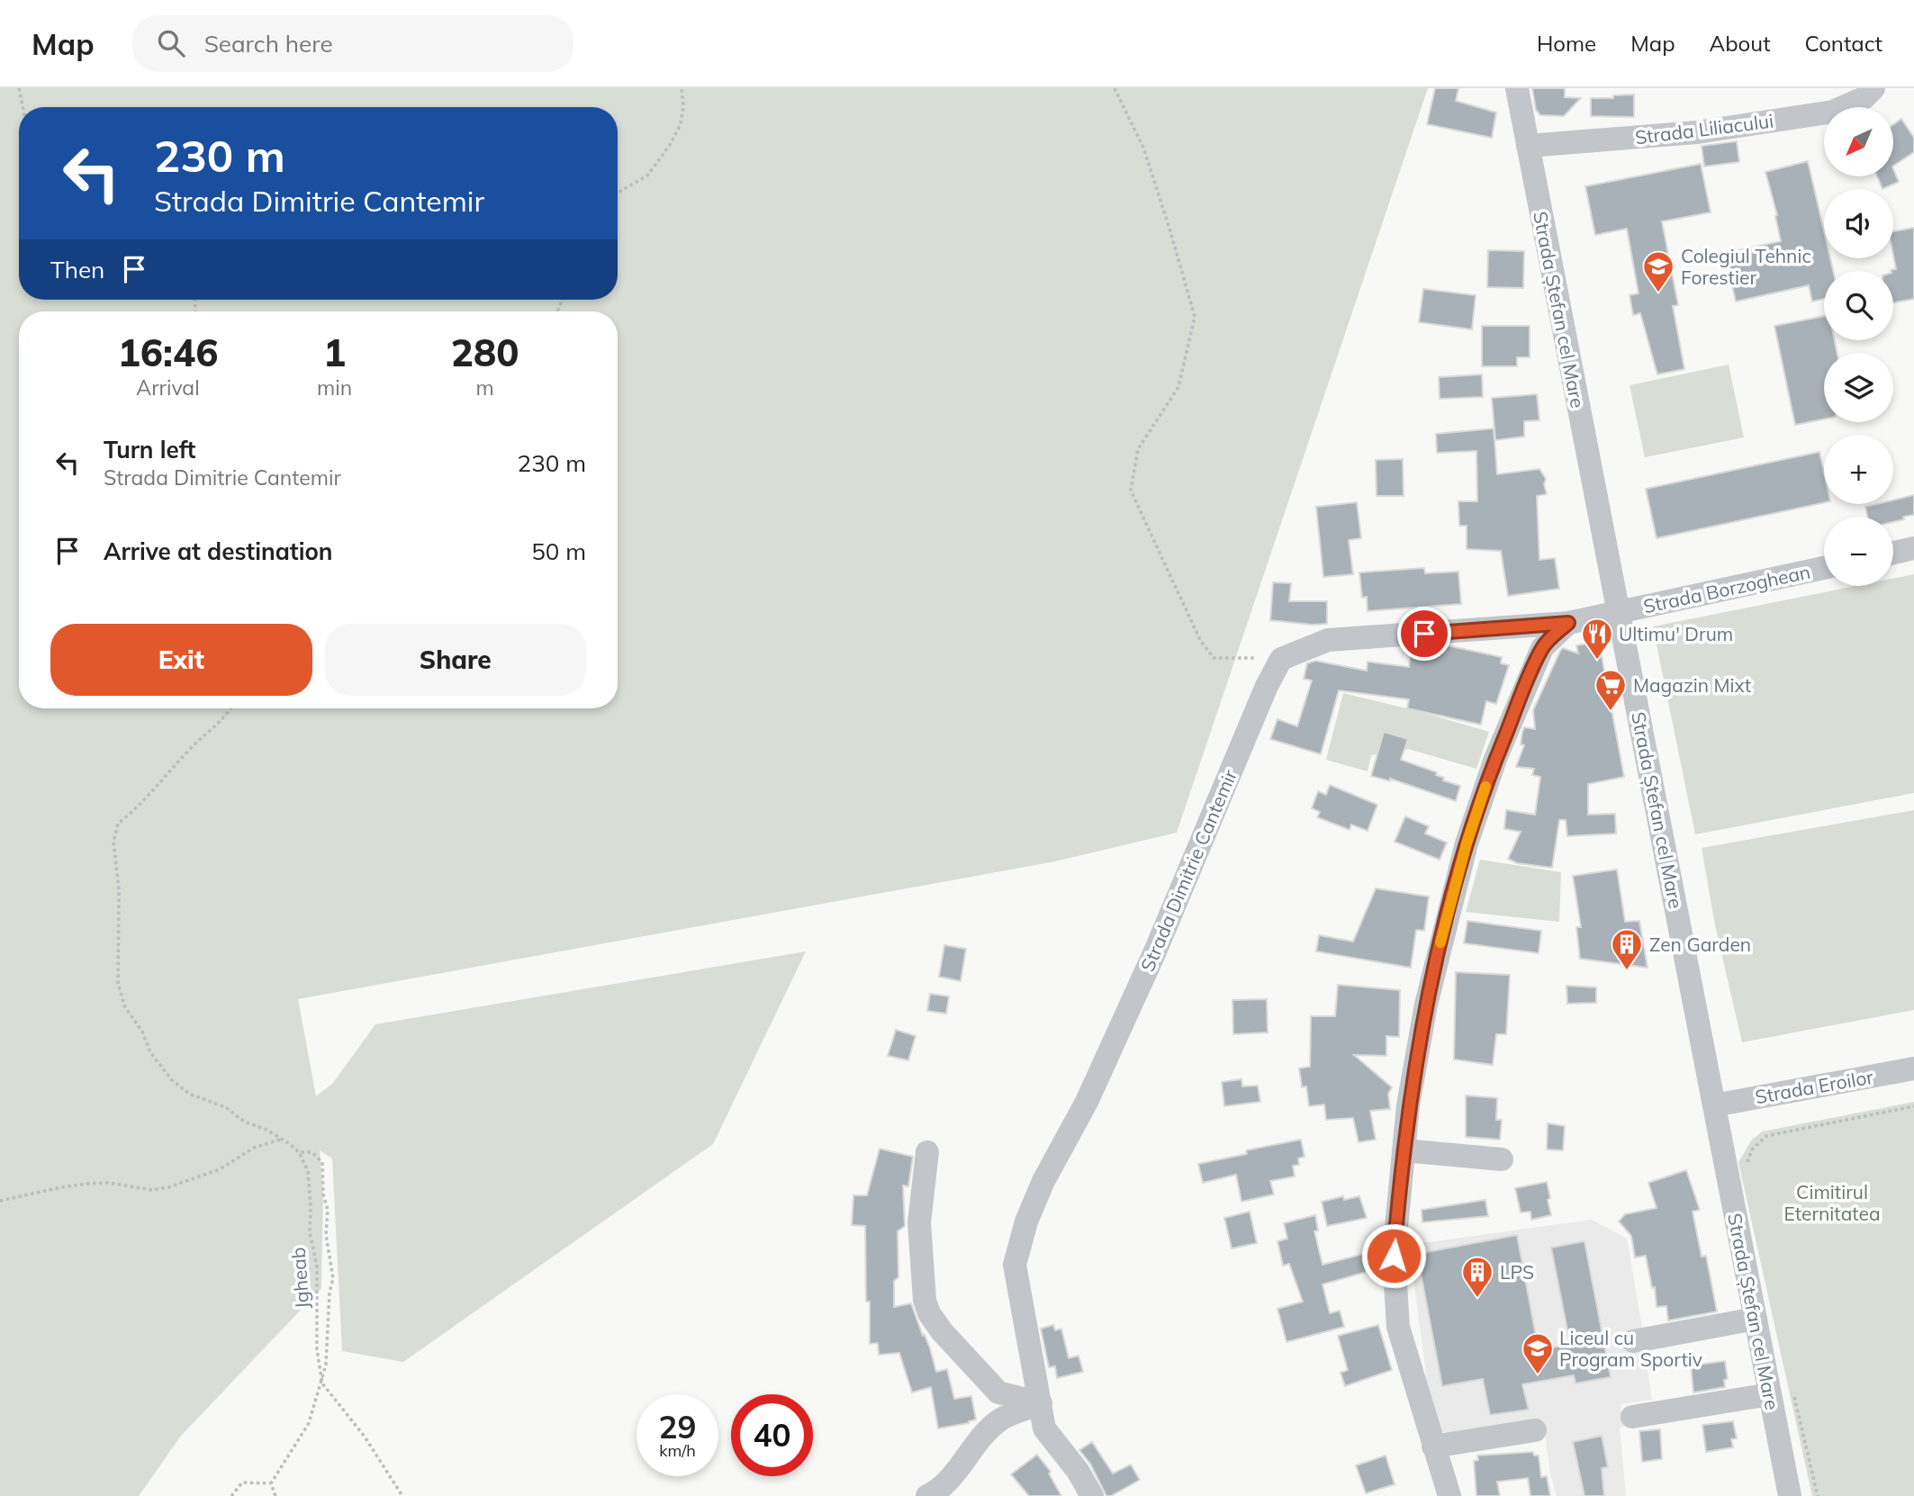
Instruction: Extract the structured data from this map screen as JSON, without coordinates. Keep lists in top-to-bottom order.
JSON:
{
  "streets": {
    "street": [
      "Strada Liliacului",
      "Strada Ștefan cel Mare",
      "Strada Borzoghean",
      "Strada Dimitrie Cantemir",
      "Strada Eroilor"
    ],
    "path": ["Jgheab"]
  },
  "crossings": [
    ["Strada Liliacului", "Strada Ștefan cel Mare"],
    ["Strada Ștefan cel Mare", "Strada Borzoghean"],
    ["Strada Ștefan cel Mare", "Strada Eroilor"]
  ],
  "parks": ["Cimitirul Eternitatea"],
  "places": {
    "school or university": ["Colegiul Tehnic Forestier", "Liceul cu Program Sportiv"],
    "restaurant": ["Ultimu' Drum"],
    "supermarket": ["Magazin Mixt"],
    "building": ["Zen Garden", "LPS"]
  },
  "north": "bottom left",
  "page": {
    "header": "Map",
    "search": "Search here",
    "nav": [
      "Home",
      "Map",
      "About",
      "Contact"
    ],
    "map_buttons": ["+", "−"],
    "turn": ["230 m", "Strada Dimitrie Cantemir"],
    "then": "Then",
    "eta": [
      "16:46",
      "Arrival",
      "1",
      "min",
      "280",
      "m"
    ],
    "list": [
      {
        "name": "Turn left",
        "note": "Strada Dimitrie Cantemir",
        "value": "230 m"
      },
      {
        "name": "Arrive at destination",
        "value": "50 m"
      }
    ],
    "buttons": ["Exit", "Share"],
    "speed": "29 km/h",
    "limit": "40"
  }
}
